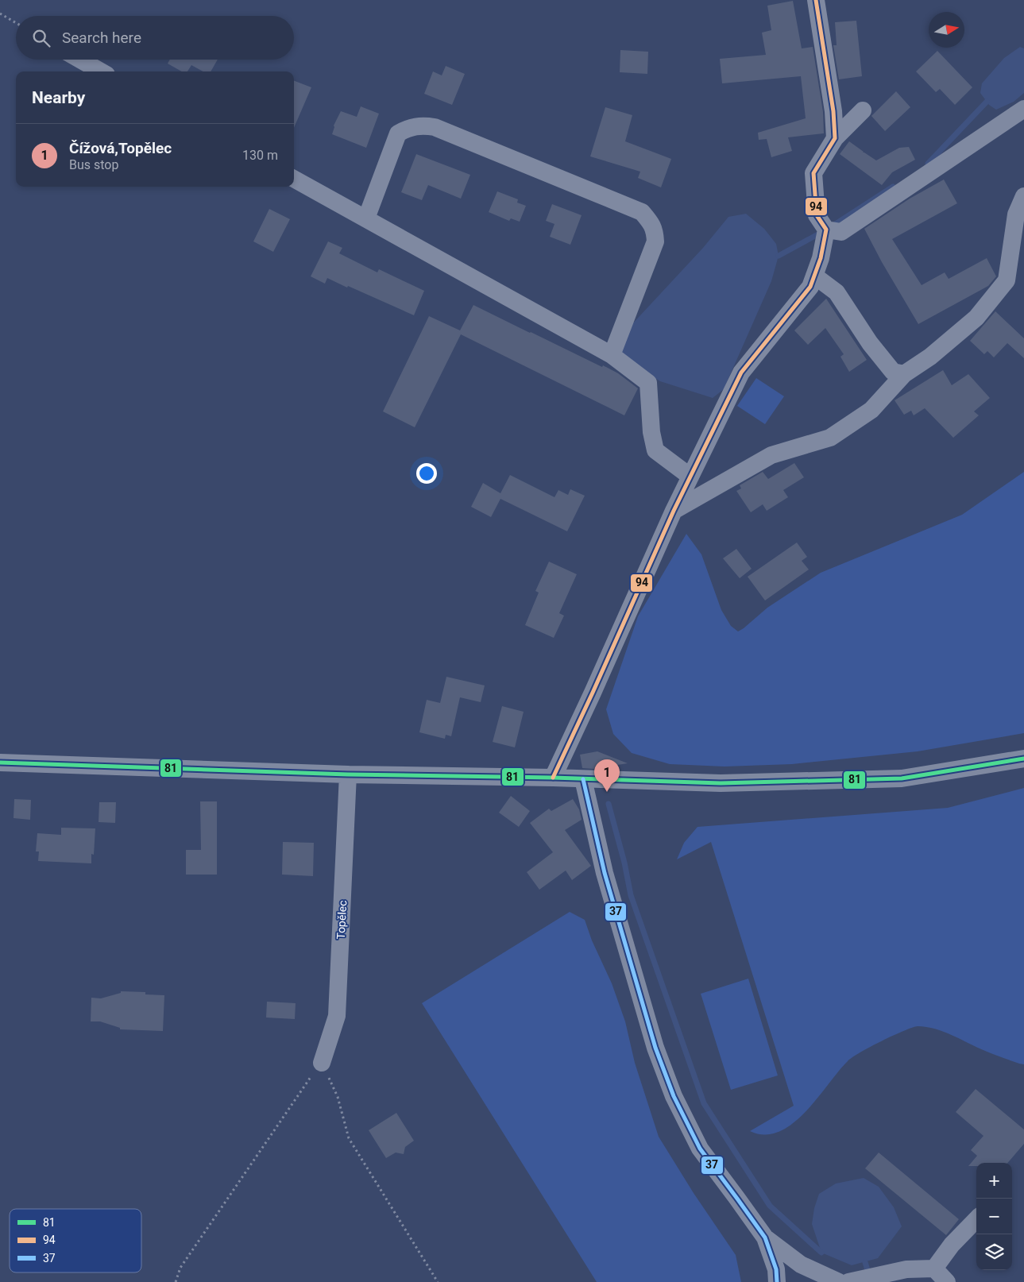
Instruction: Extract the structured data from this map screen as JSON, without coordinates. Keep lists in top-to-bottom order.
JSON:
{
  "streets": {
    "street": ["Topělec"]
  },
  "lines": ["transit line 94", "transit line 81", "transit line 37"],
  "legend": ["81", "94", "37"],
  "north": "right",
  "page": {
    "search": "Search here",
    "heading": "Nearby",
    "list": [
      {
        "mark": "1",
        "name": "Čížová,Topělec",
        "note": "Bus stop",
        "value": "130 m"
      }
    ],
    "pins": "1",
    "map_buttons": ["+", "−"]
  }
}
